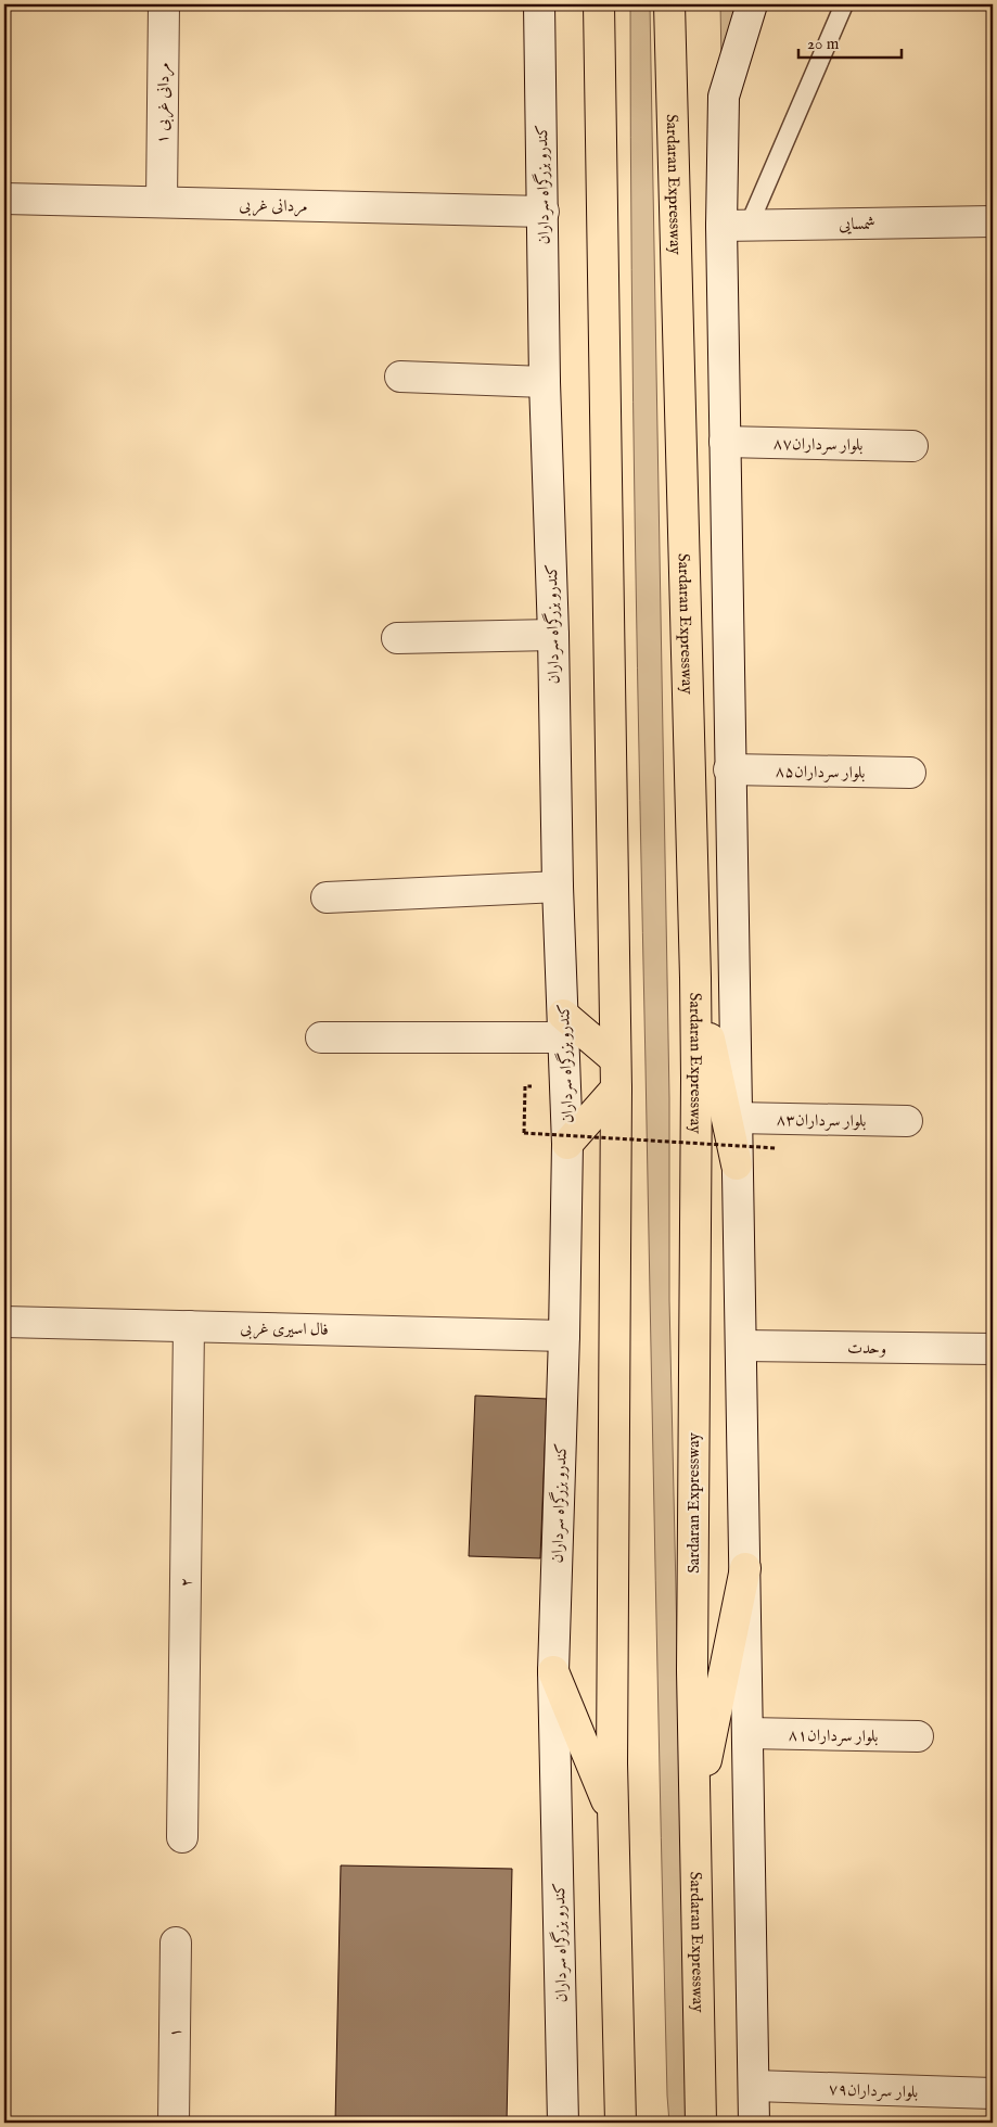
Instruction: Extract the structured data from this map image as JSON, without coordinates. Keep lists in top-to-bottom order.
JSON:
{
  "streets": {
    "highway": ["Sardaran Expressway"],
    "main road": [
      "مردانی غربی ۱",
      "کندرو بزرگراه سرداران",
      "مردانی غربی",
      "شمسایی",
      "بلوار سرداران۸۷",
      "بلوار سرداران۸۵",
      "بلوار سرداران۸۳",
      "فال اسیری غربی",
      "وحدت",
      "۲",
      "بلوار سرداران۸۱",
      "۱",
      "بلوار سرداران۷۹"
    ]
  },
  "crossings": [
    ["مردانی غربی ۱", "مردانی غربی"],
    ["کندرو بزرگراه سرداران", "مردانی غربی"],
    ["کندرو بزرگراه سرداران", "فال اسیری غربی"],
    ["فال اسیری غربی", "۲"]
  ],
  "scale_bar": "20 m"
}
